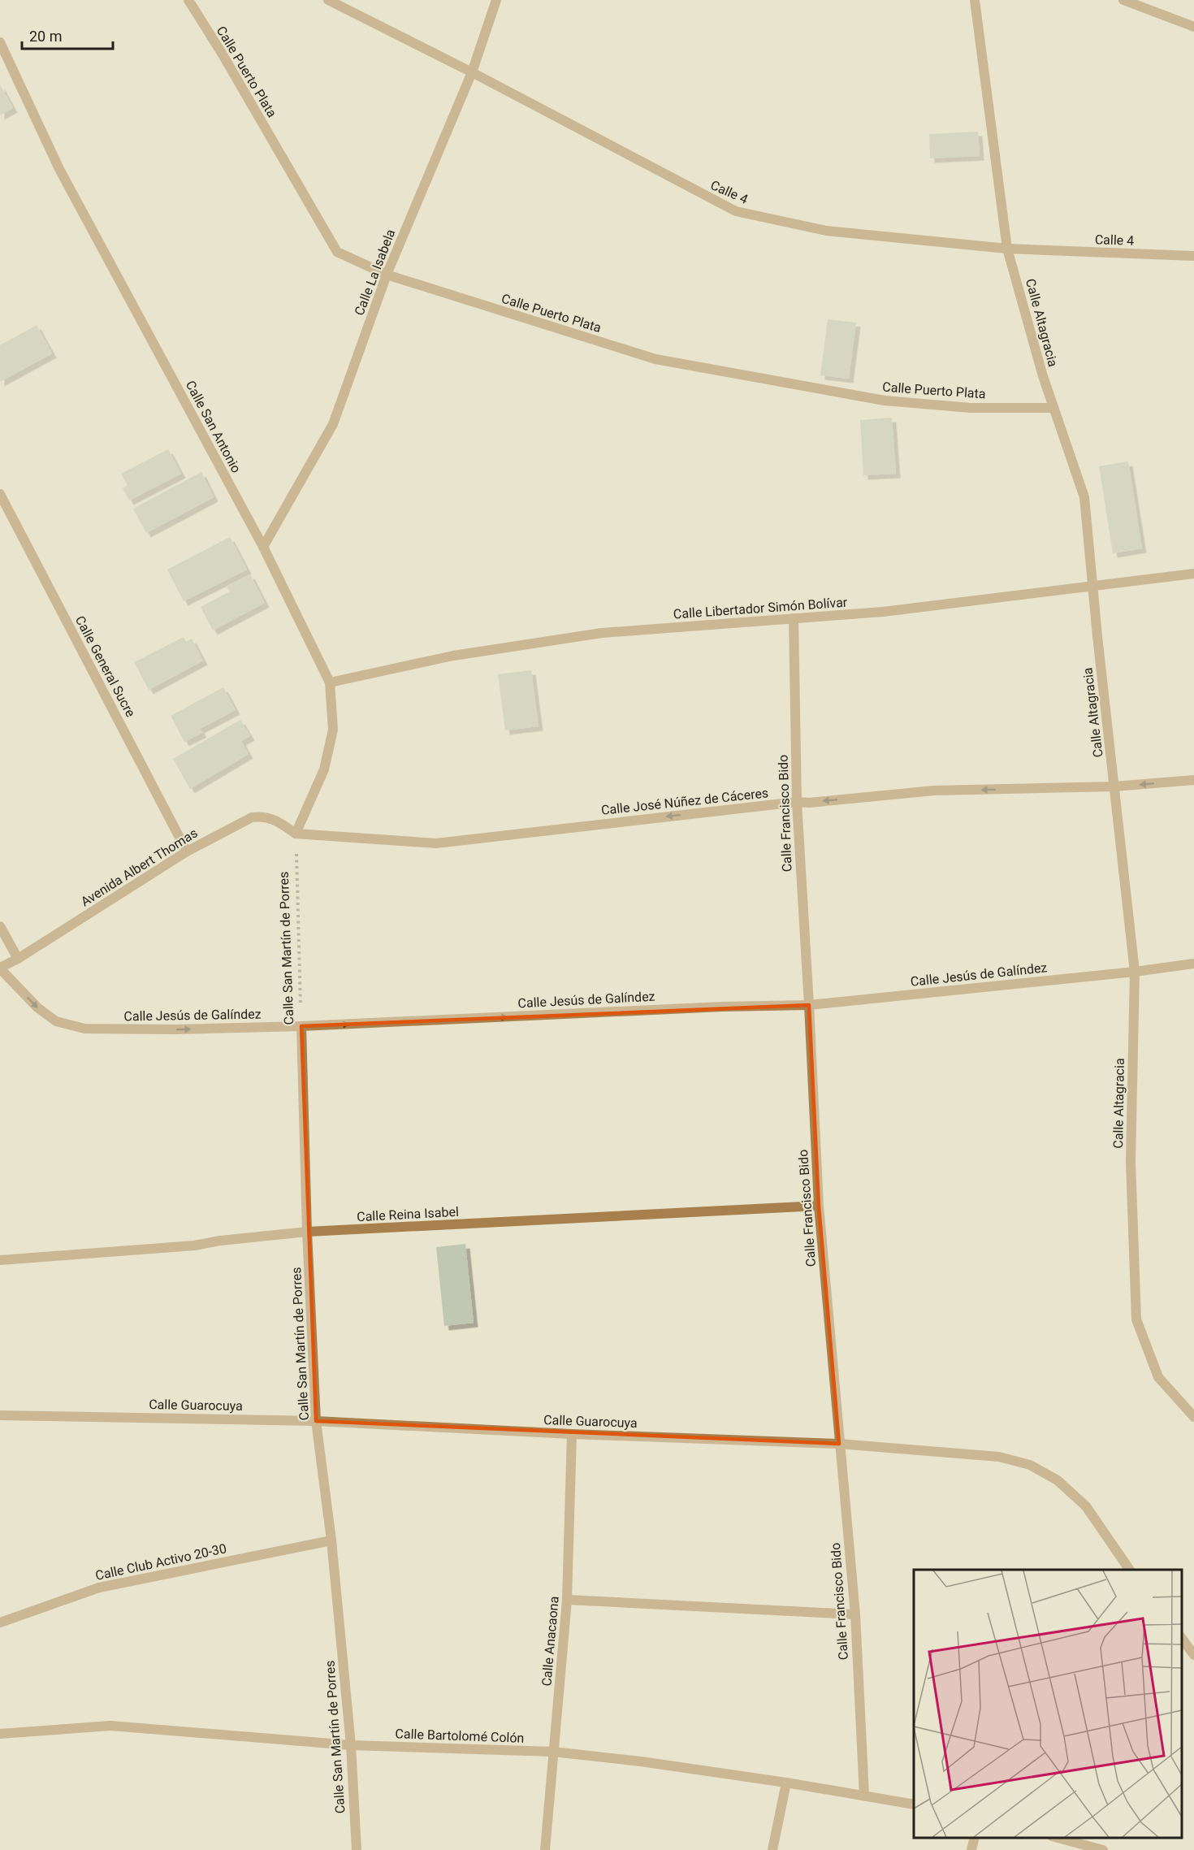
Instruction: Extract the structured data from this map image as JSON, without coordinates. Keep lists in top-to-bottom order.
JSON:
{
  "streets": {
    "street": [
      "Calle Puerto Plata",
      "Calle 4",
      "Calle La Isabela",
      "Calle Altagracia",
      "Calle San Antonio",
      "Calle Libertador Simón Bolívar",
      "Calle General Sucre",
      "Calle José Núñez de Cáceres",
      "Calle Francisco Bido",
      "Avenida Albert Thomas",
      "Calle San Martín de Porres",
      "Calle Jesús de Galíndez",
      "Calle Reina Isabel",
      "Calle Guarocuya",
      "Calle Club Activo 20-30",
      "Calle Anacaona",
      "Calle Bartolomé Colón"
    ]
  },
  "crossings": [
    ["Calle Puerto Plata", "Calle La Isabela"],
    ["Calle Puerto Plata", "Calle Altagracia"],
    ["Calle 4", "Calle La Isabela"],
    ["Calle 4", "Calle Altagracia"],
    ["Calle La Isabela", "Calle San Antonio"],
    ["Calle Altagracia", "Calle Libertador Simón Bolívar"],
    ["Calle Altagracia", "Calle José Núñez de Cáceres"],
    ["Calle Altagracia", "Calle Jesús de Galíndez"],
    ["Calle San Antonio", "Calle Libertador Simón Bolívar"],
    ["Calle San Antonio", "Calle José Núñez de Cáceres"],
    ["Calle San Antonio", "Avenida Albert Thomas"],
    ["Calle San Antonio", "Calle San Martín de Porres"],
    ["Calle Libertador Simón Bolívar", "Calle Francisco Bido"],
    ["Calle General Sucre", "Avenida Albert Thomas"],
    ["Calle José Núñez de Cáceres", "Calle Francisco Bido"],
    ["Calle José Núñez de Cáceres", "Avenida Albert Thomas"],
    ["Calle José Núñez de Cáceres", "Calle San Martín de Porres"],
    ["Calle Francisco Bido", "Calle Jesús de Galíndez"],
    ["Calle Francisco Bido", "Calle Reina Isabel"],
    ["Calle Francisco Bido", "Calle Guarocuya"],
    ["Calle Francisco Bido", "Calle Bartolomé Colón"],
    ["Avenida Albert Thomas", "Calle San Martín de Porres"],
    ["Avenida Albert Thomas", "Calle Jesús de Galíndez"],
    ["Calle San Martín de Porres", "Calle Jesús de Galíndez"],
    ["Calle San Martín de Porres", "Calle Reina Isabel"],
    ["Calle San Martín de Porres", "Calle Guarocuya"],
    ["Calle San Martín de Porres", "Calle Club Activo 20-30"],
    ["Calle San Martín de Porres", "Calle Bartolomé Colón"],
    ["Calle Guarocuya", "Calle Anacaona"],
    ["Calle Anacaona", "Calle Bartolomé Colón"]
  ],
  "one_way": ["Calle José Núñez de Cáceres", "Calle Jesús de Galíndez"],
  "scale_bar": "20 m"
}
